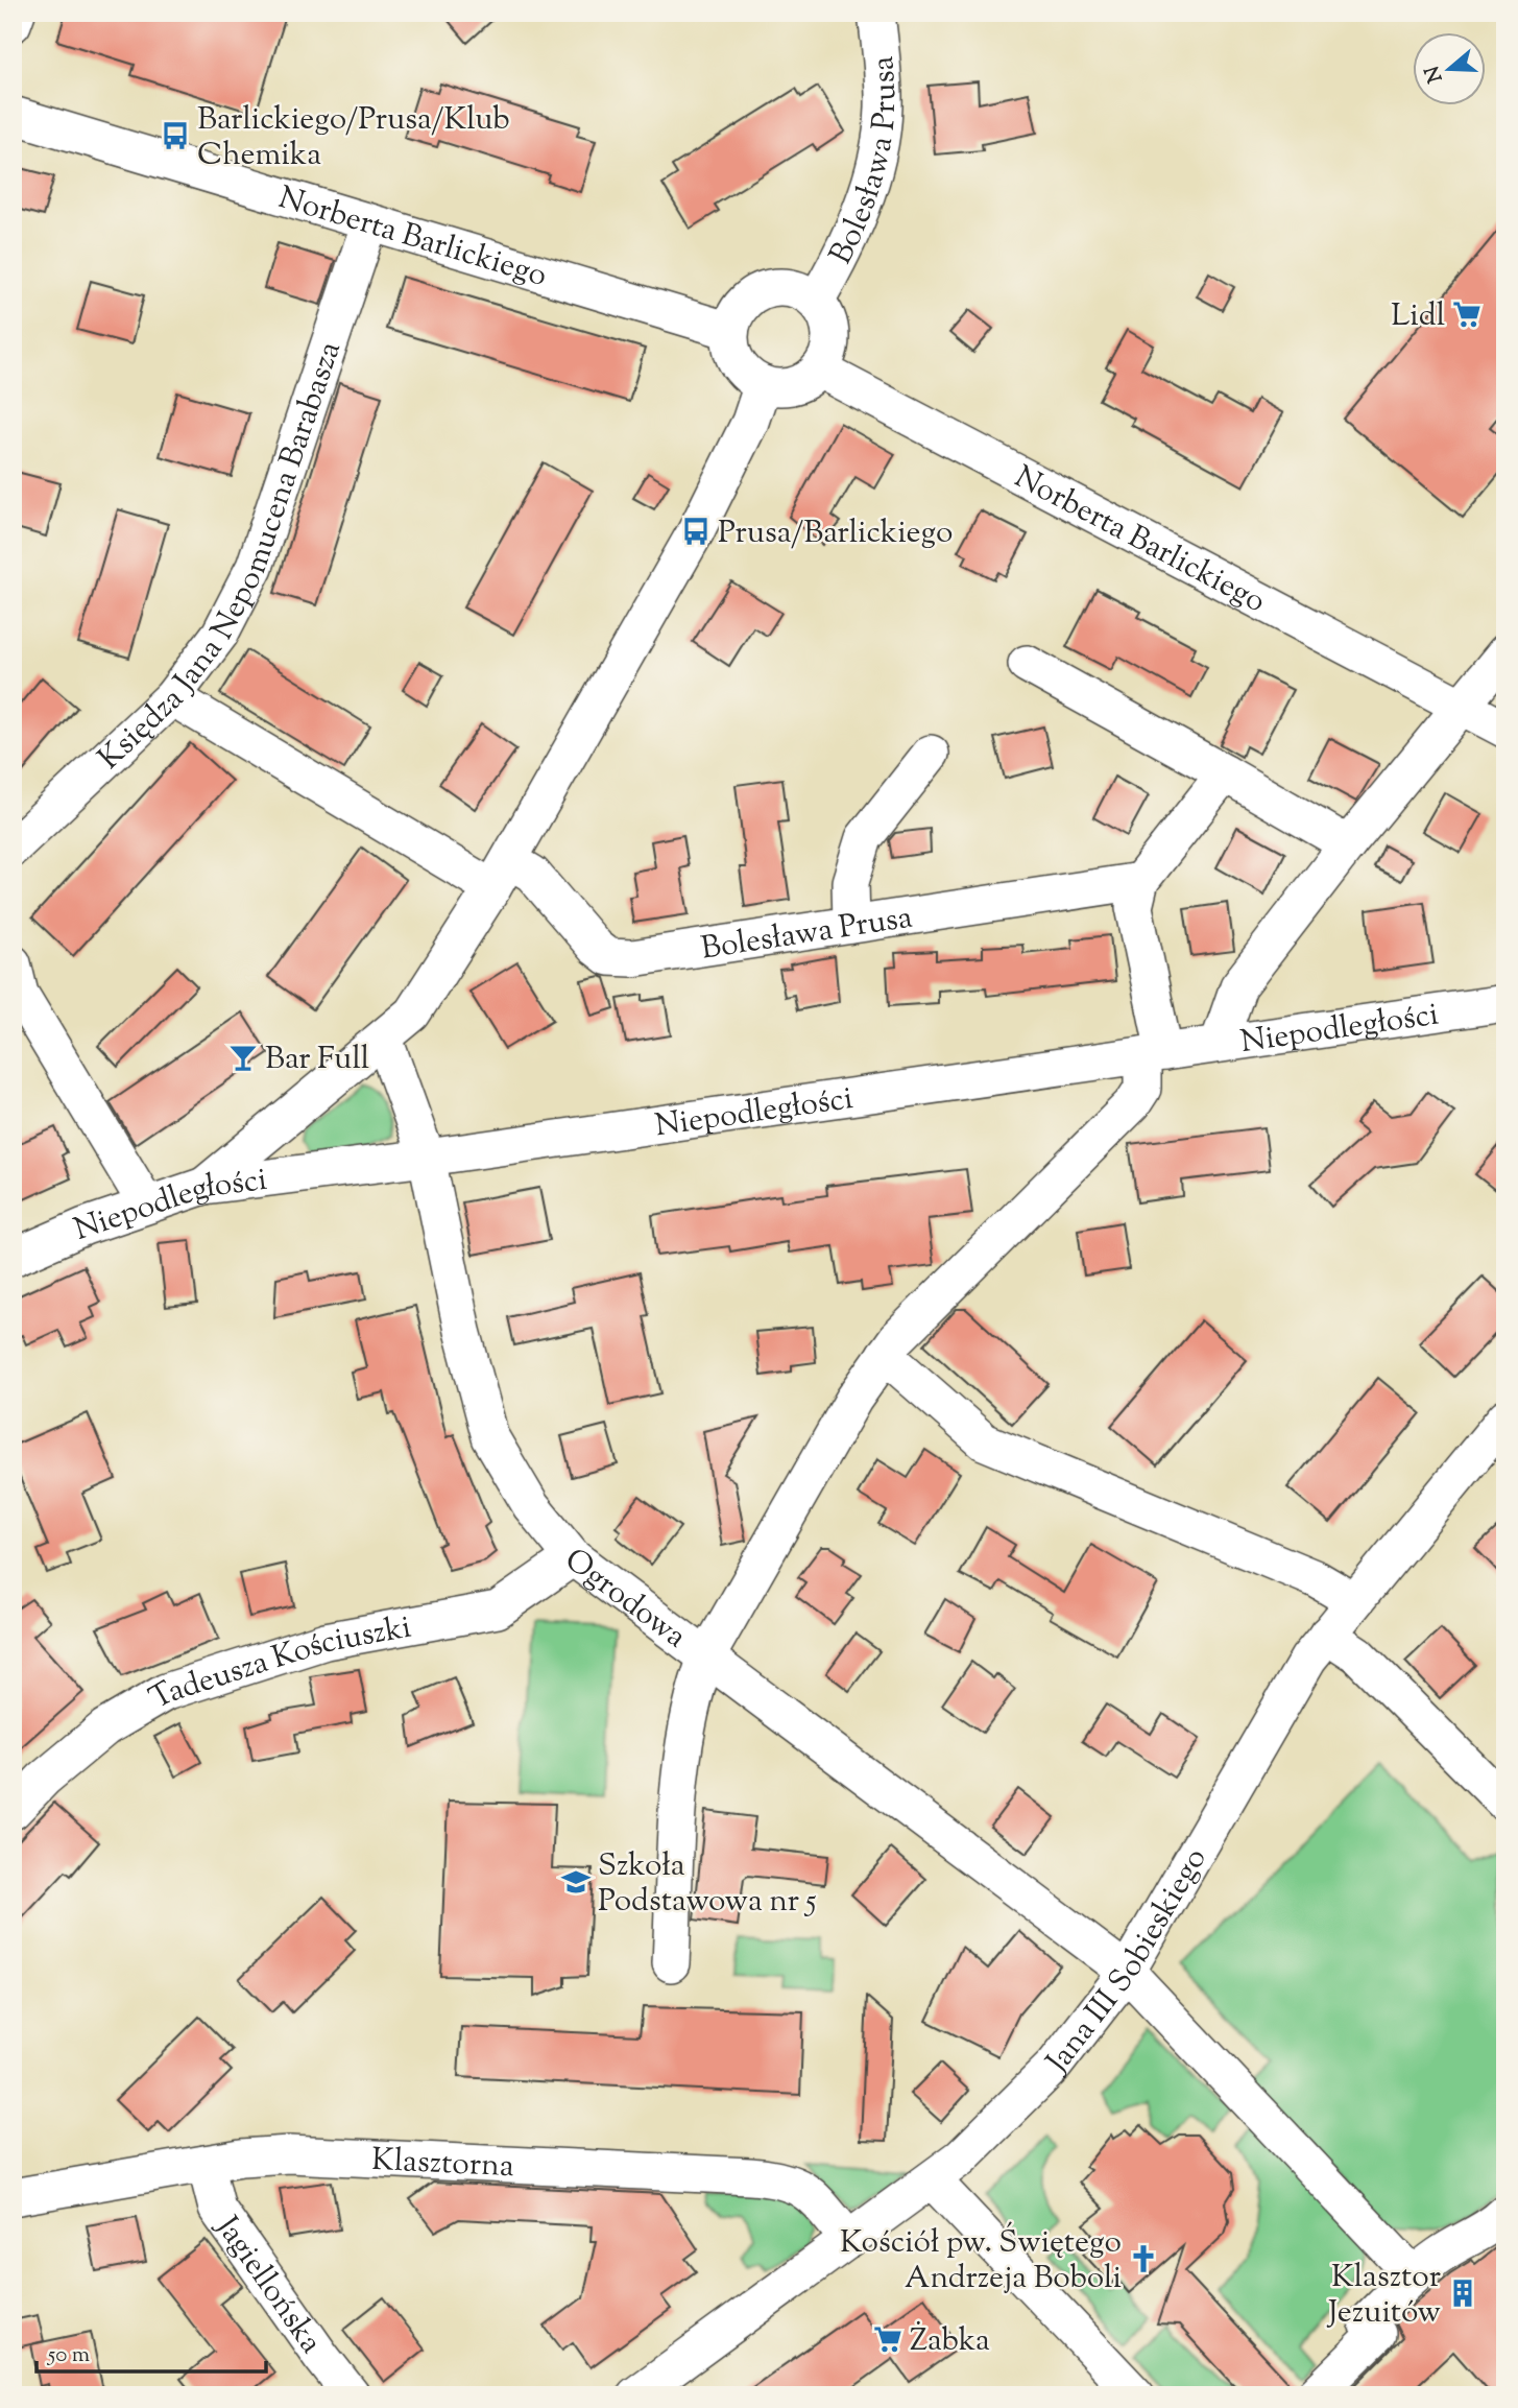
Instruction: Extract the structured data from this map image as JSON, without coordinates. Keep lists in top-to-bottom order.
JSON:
{
  "streets": {
    "street": [
      "Bolesława Prusa",
      "Norberta Barlickiego",
      "Księdza Jana Nepomucena Barabasza",
      "Niepodległości",
      "Ogrodowa",
      "Tadeusza Kościuszki",
      "Jana III Sobieskiego",
      "Klasztorna",
      "Jagiellońska"
    ]
  },
  "crossings": [
    ["Bolesława Prusa", "Norberta Barlickiego"],
    ["Norberta Barlickiego", "Księdza Jana Nepomucena Barabasza"],
    ["Niepodległości", "Ogrodowa"],
    ["Ogrodowa", "Tadeusza Kościuszki"],
    ["Ogrodowa", "Jana III Sobieskiego"],
    ["Jana III Sobieskiego", "Klasztorna"],
    ["Klasztorna", "Jagiellońska"]
  ],
  "places": {
    "bus stop": ["Barlickiego/Prusa/Klub Chemika", "Prusa/Barlickiego"],
    "supermarket": ["Lidl", "Żabka"],
    "bar": ["Bar Full"],
    "school or university": ["Szkoła Podstawowa nr 5"],
    "church": ["Kościół pw. Świętego Andrzeja Boboli"],
    "building": ["Klasztor Jezuitów"]
  },
  "scale_bar": "50 m",
  "north": "left"
}
